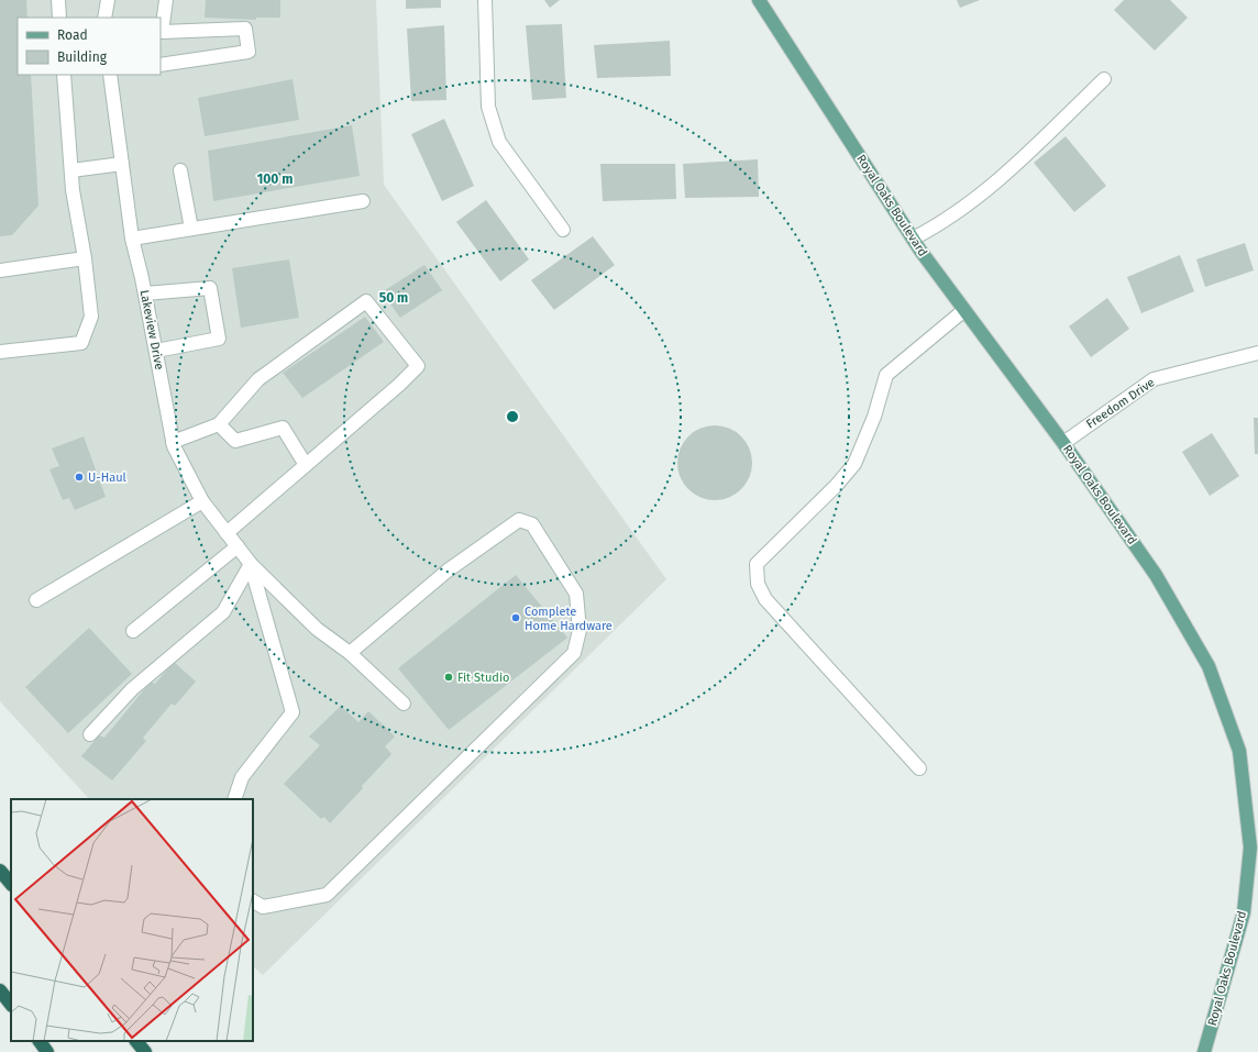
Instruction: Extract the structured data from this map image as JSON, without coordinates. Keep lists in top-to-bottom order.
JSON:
{
  "streets": {
    "main road": ["Royal Oaks Boulevard"],
    "street": ["Lakeview Drive", "Freedom Drive"]
  },
  "crossings": [
    ["Royal Oaks Boulevard", "Freedom Drive"]
  ],
  "places": ["U-Haul", "Complete Home Hardware", "Fit Studio"],
  "legend": ["Road", "Building"],
  "rings": ["100 m", "50 m"]
}
